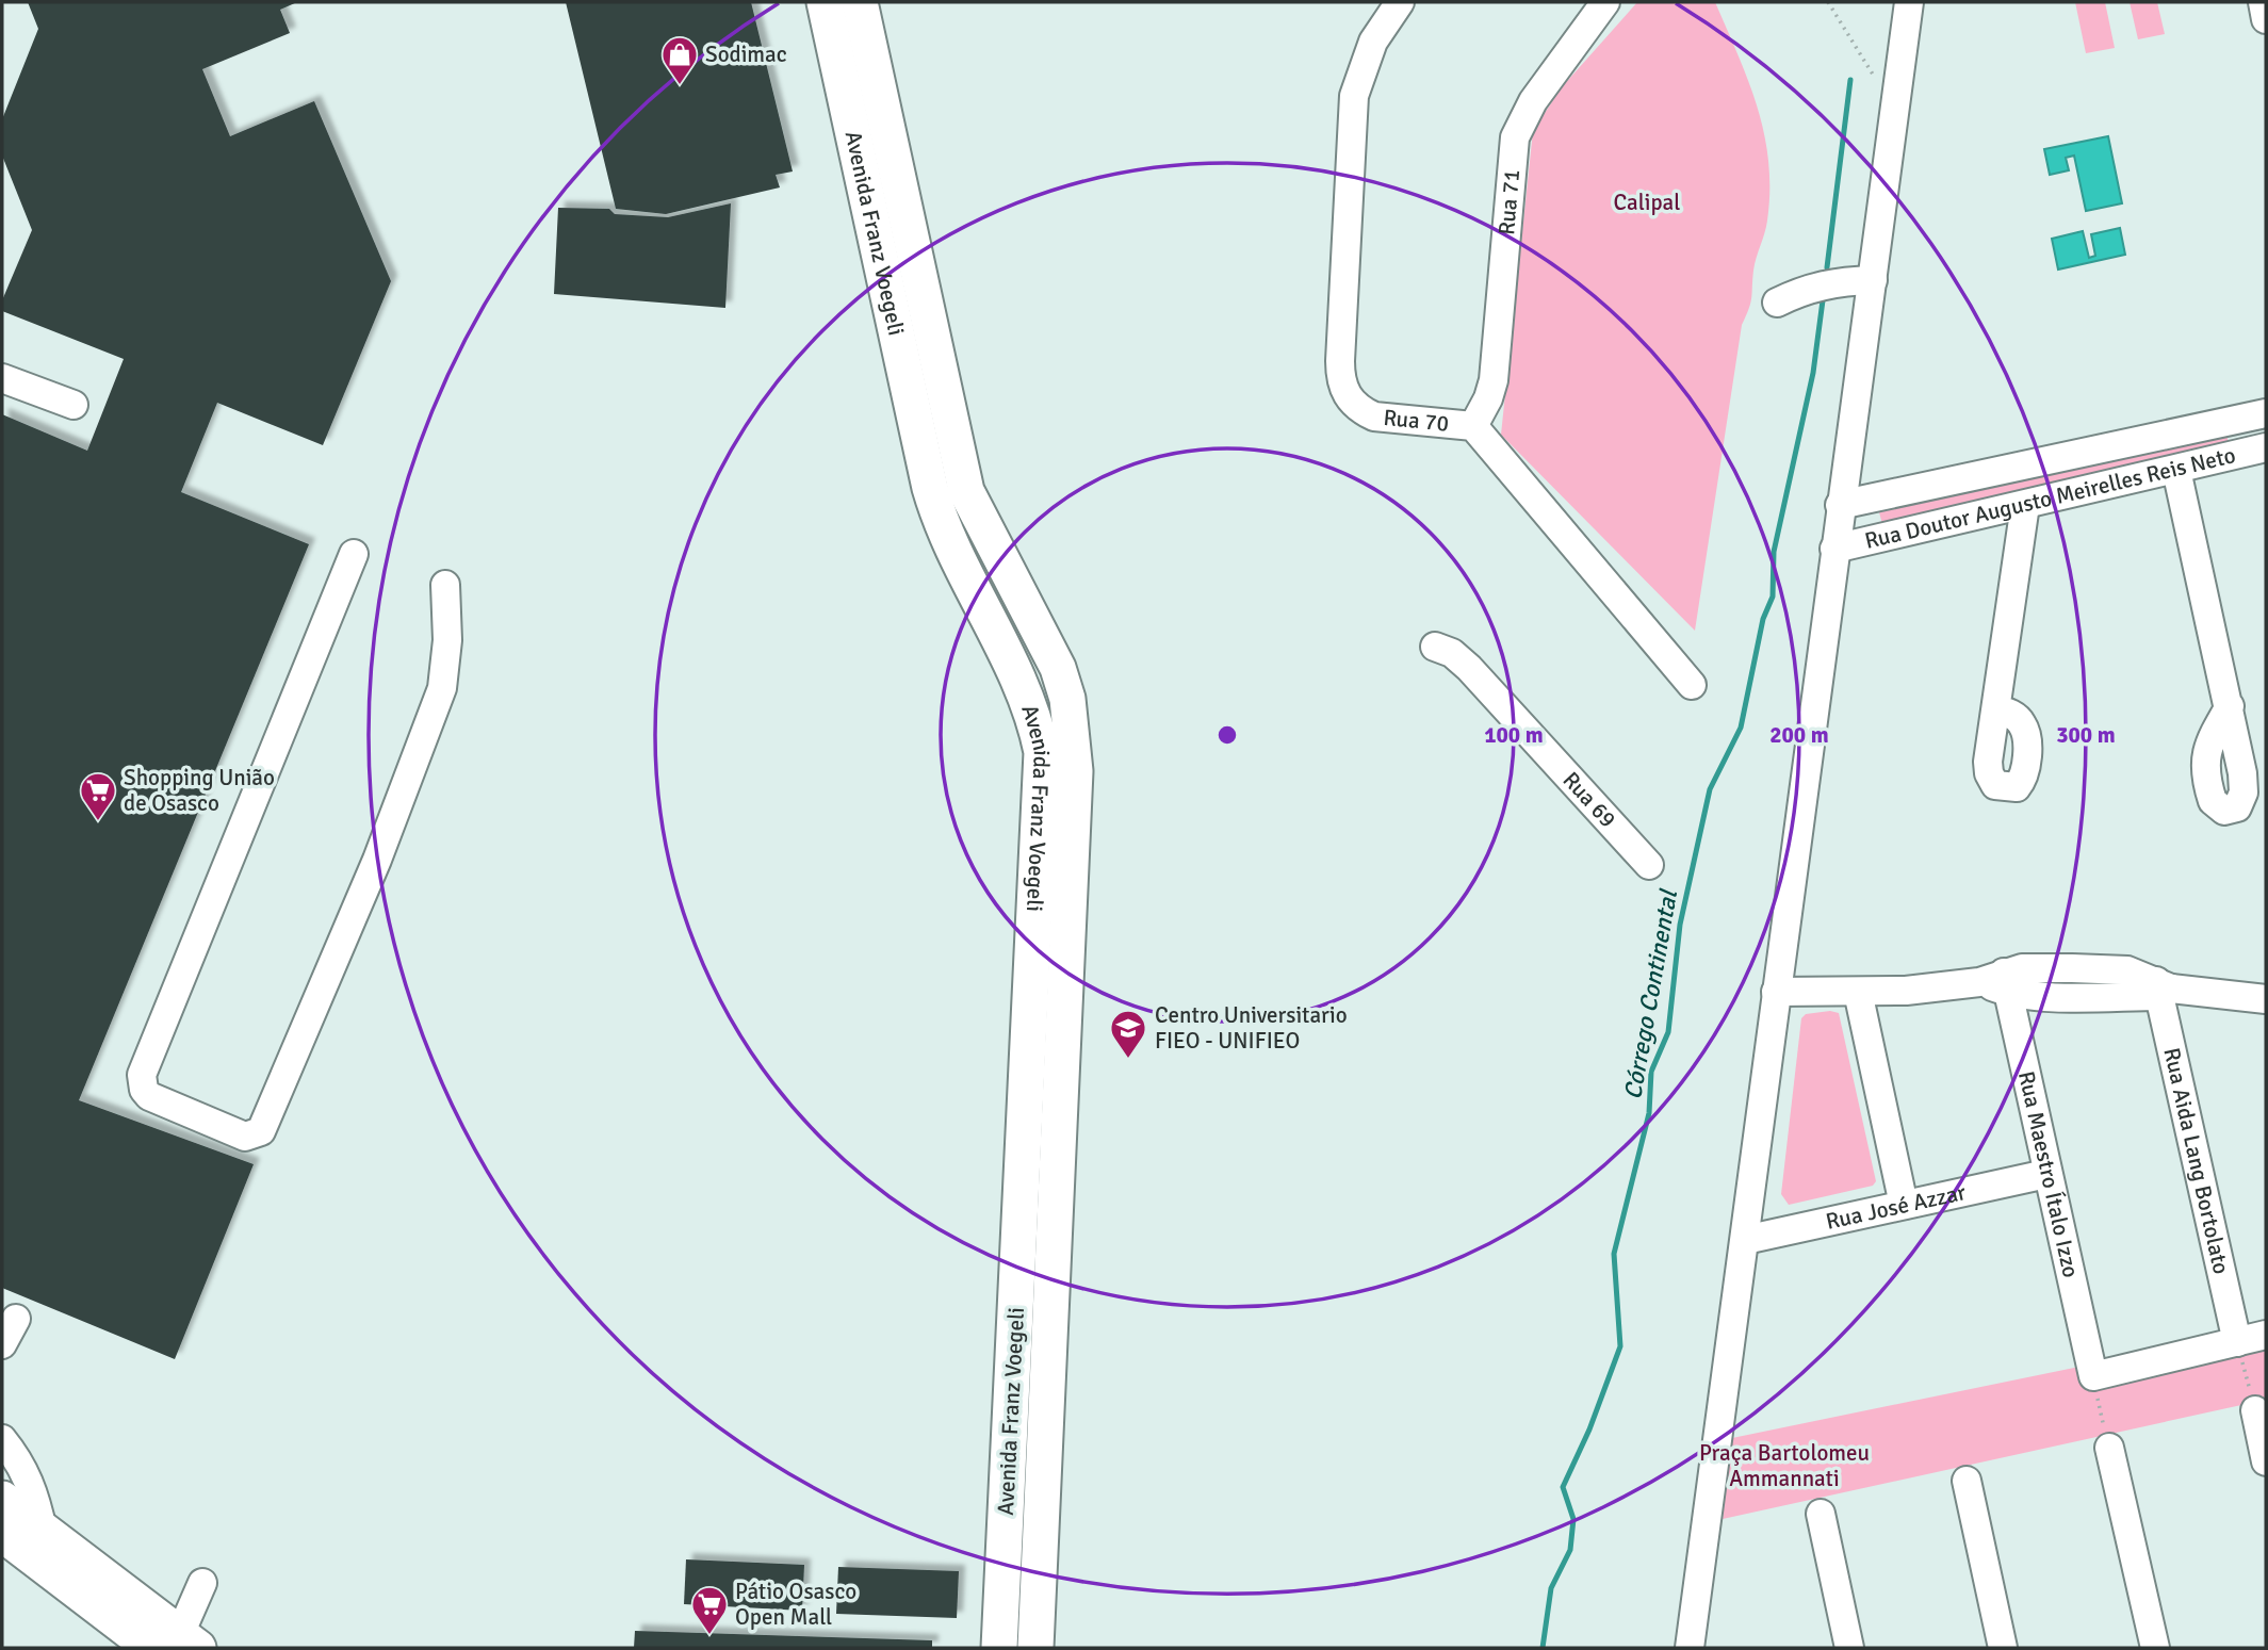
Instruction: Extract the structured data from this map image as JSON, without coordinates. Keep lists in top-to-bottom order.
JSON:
{
  "streets": {
    "main road": ["Avenida Franz Voegeli"],
    "street": [
      "Rua 71",
      "Rua 70",
      "Rua Doutor Augusto Meirelles Reis Neto",
      "Rua 69",
      "Rua Aida Lang Bortolato",
      "Rua Maestro Ítalo Izzo",
      "Rua José Azzar"
    ]
  },
  "crossings": [
    ["Rua 71", "Rua 70"],
    ["Rua Maestro Ítalo Izzo", "Rua José Azzar"]
  ],
  "water": ["Córrego Continental"],
  "parks": ["Calipal", "Praça Bartolomeu Ammannati"],
  "places": {
    "shop": ["Sodimac"],
    "supermarket": ["Shopping União de Osasco", "Pátio Osasco Open Mall"],
    "school or university": ["Centro Universitario FIEO - UNIFIEO"]
  },
  "rings": ["100 m", "200 m", "300 m"]
}
